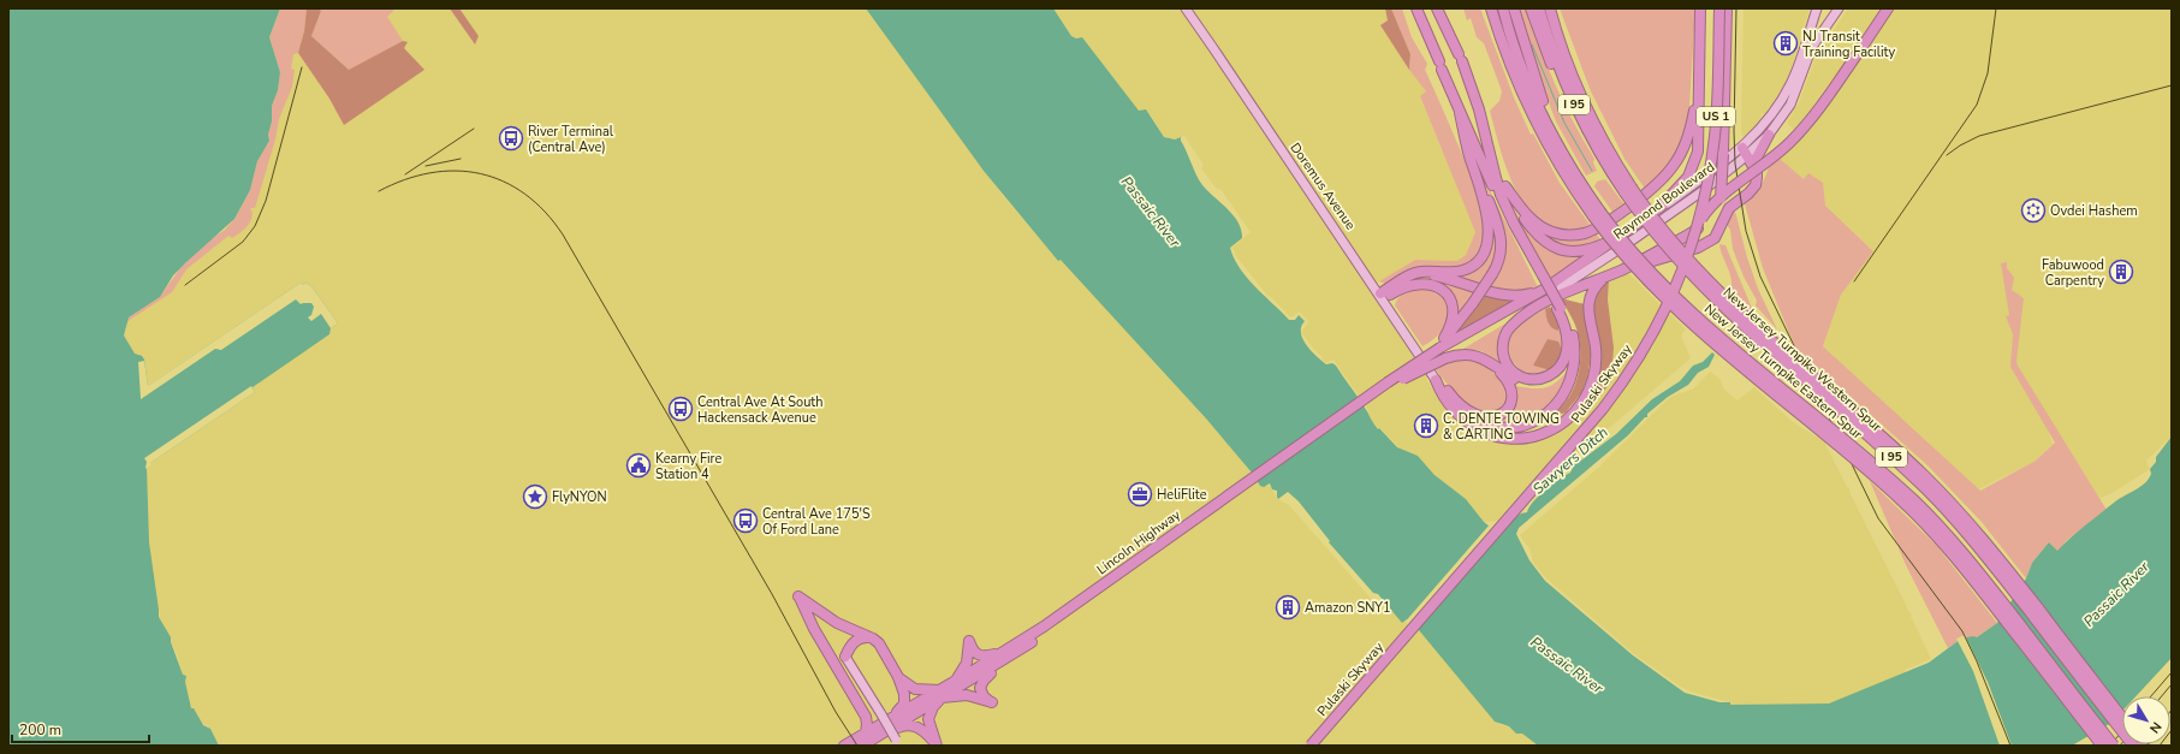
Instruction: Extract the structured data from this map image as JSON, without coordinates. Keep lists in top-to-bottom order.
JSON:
{
  "streets": {
    "highway": [
      "I 95",
      "US 1",
      "Raymond Boulevard",
      "New Jersey Turnpike Western Spur",
      "New Jersey Turnpike Eastern Spur",
      "Pulaski Skyway",
      "Lincoln Highway"
    ],
    "main road": ["Doremus Avenue"]
  },
  "crossings": [
    ["Raymond Boulevard", "Lincoln Highway"]
  ],
  "water": ["Passaic River", "Sawyers Ditch"],
  "places": {
    "building": [
      "NJ Transit Training Facility",
      "Fabuwood Carpentry",
      "C. DENTE TOWING & CARTING",
      "Amazon SNY1"
    ],
    "bus stop": ["River Terminal (Central Ave)", "Central Ave At South Hackensack Avenue", "Central Ave 175'S Of Ford Lane"],
    "synagogue": ["Ovdei Hashem"],
    "public building": ["Kearny Fire Station 4"],
    "office": ["HeliFlite"],
    "place": ["FlyNYON"]
  },
  "scale_bar": "200 m",
  "north": "bottom right"
}
